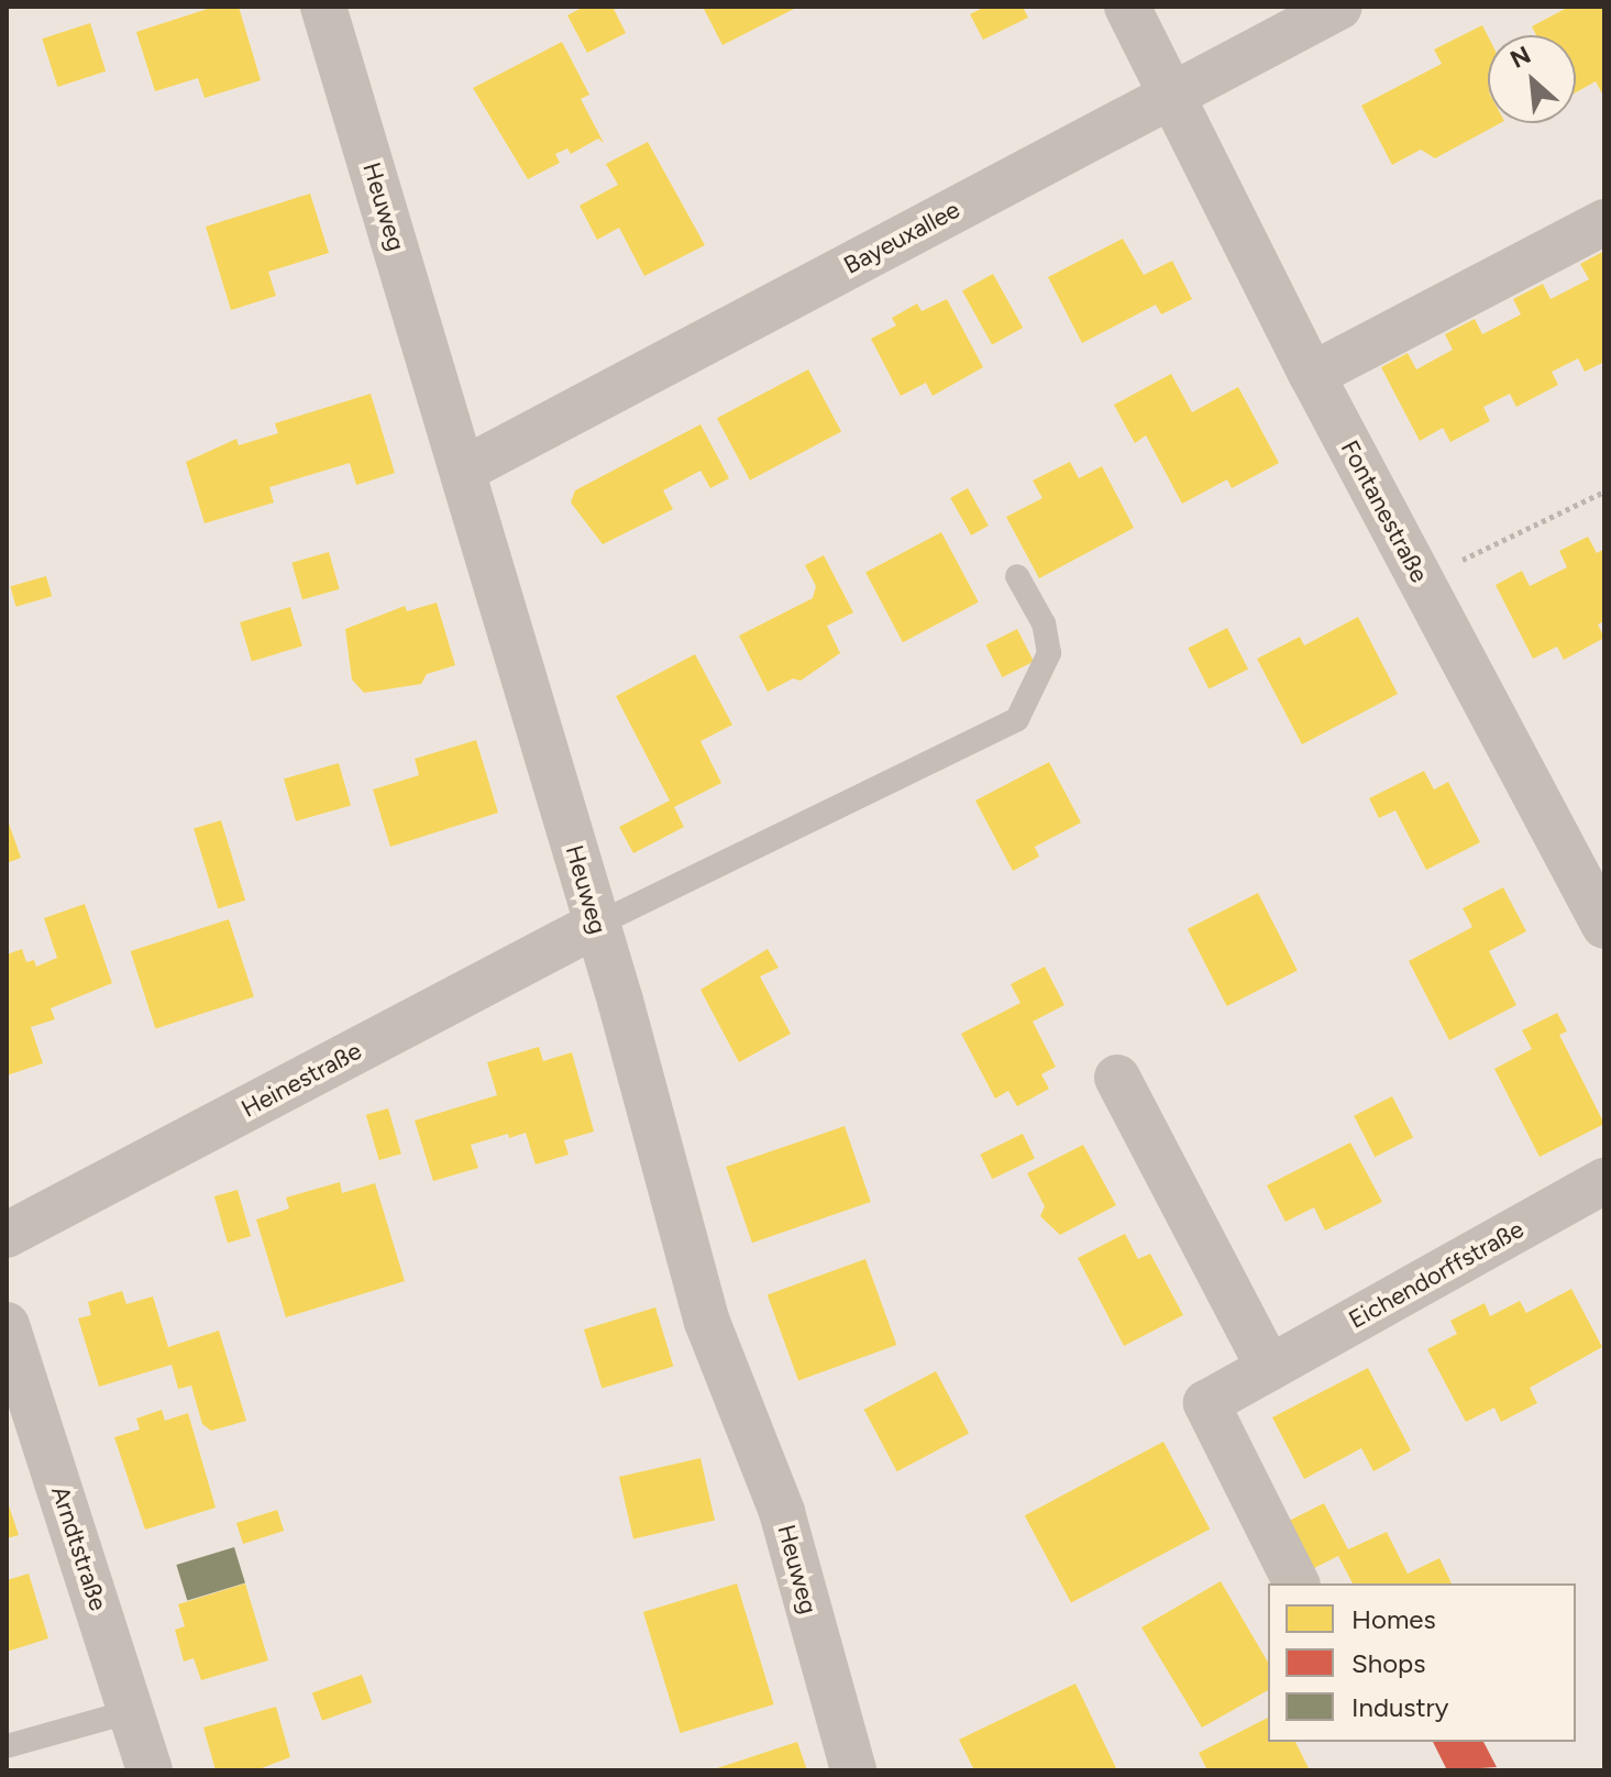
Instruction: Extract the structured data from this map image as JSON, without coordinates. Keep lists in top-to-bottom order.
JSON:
{
  "streets": {
    "street": [
      "Heuweg",
      "Bayeuxallee",
      "Fontanestraße",
      "Heinestraße",
      "Eichendorffstraße",
      "Arndtstraße"
    ]
  },
  "crossings": [
    ["Heuweg", "Bayeuxallee"],
    ["Heuweg", "Heinestraße"],
    ["Bayeuxallee", "Fontanestraße"]
  ],
  "legend": ["Homes", "Shops", "Industry"],
  "north": "top left"
}
